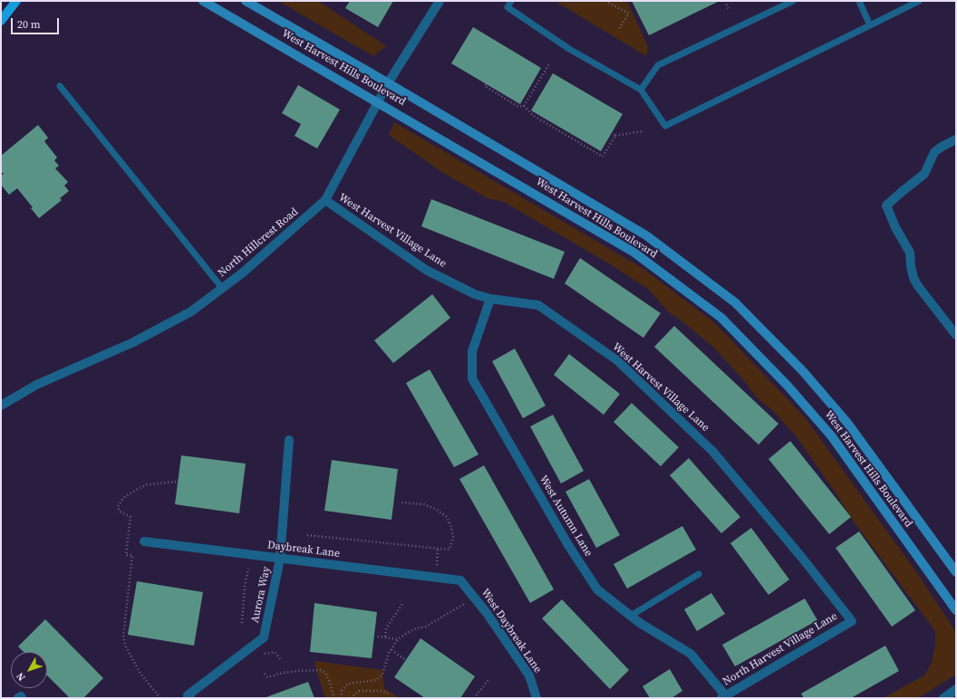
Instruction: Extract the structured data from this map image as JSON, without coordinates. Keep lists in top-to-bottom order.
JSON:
{
  "streets": {
    "street": [
      "West Harvest Hills Boulevard",
      "West Harvest Village Lane",
      "North Hillcrest Road",
      "West Autumn Lane",
      "Daybreak Lane",
      "Aurora Way",
      "West Daybreak Lane",
      "North Harvest Village Lane"
    ]
  },
  "crossings": [
    ["West Harvest Hills Boulevard", "North Hillcrest Road"],
    ["West Harvest Village Lane", "North Hillcrest Road"],
    ["West Harvest Village Lane", "West Autumn Lane"],
    ["West Harvest Village Lane", "North Harvest Village Lane"],
    ["West Autumn Lane", "North Harvest Village Lane"],
    ["Daybreak Lane", "Aurora Way"],
    ["Daybreak Lane", "West Daybreak Lane"]
  ],
  "scale_bar": "20 m",
  "north": "bottom left"
}
